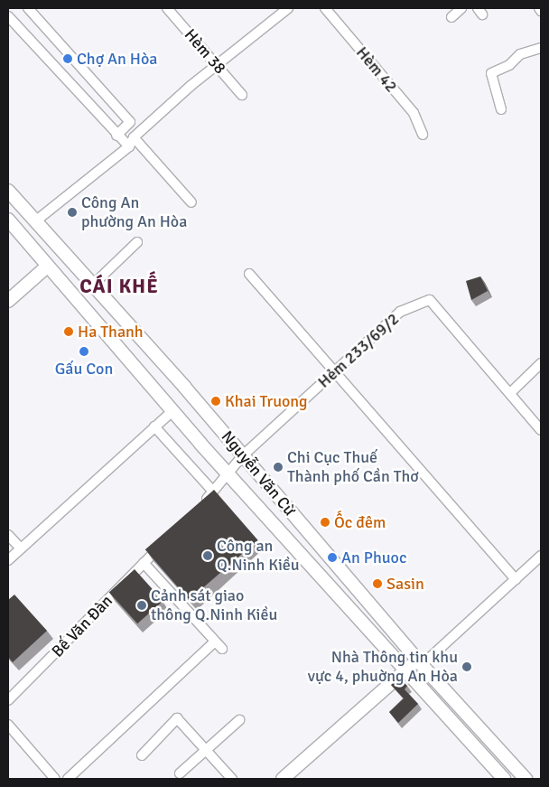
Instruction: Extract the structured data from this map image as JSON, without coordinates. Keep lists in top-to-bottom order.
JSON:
{
  "streets": {
    "main road": ["Nguyễn Văn Cừ"],
    "street": [
      "Hèm 38",
      "Hèm 42",
      "Hẻm 233/69/2",
      "Bế Văn Đàn"
    ]
  },
  "crossings": [
    ["Hẻm 233/69/2", "Nguyễn Văn Cừ"]
  ],
  "districts": ["CÁI KHẾ"],
  "places": [
    "Chợ An Hòa",
    "Công An phường An Hòa",
    "Ha Thanh",
    "Gấu Con",
    "Khai Truong",
    "Chi Cục Thuế Thành phố Cần Thơ",
    "Ốc đêm",
    "Công an Q.Ninh Kiều",
    "An Phuoc",
    "Sasin",
    "Cảnh sát giao thông Q.Ninh Kiều",
    "Nhà Thông tin khu vực 4, phuờng An Hòa"
  ]
}
